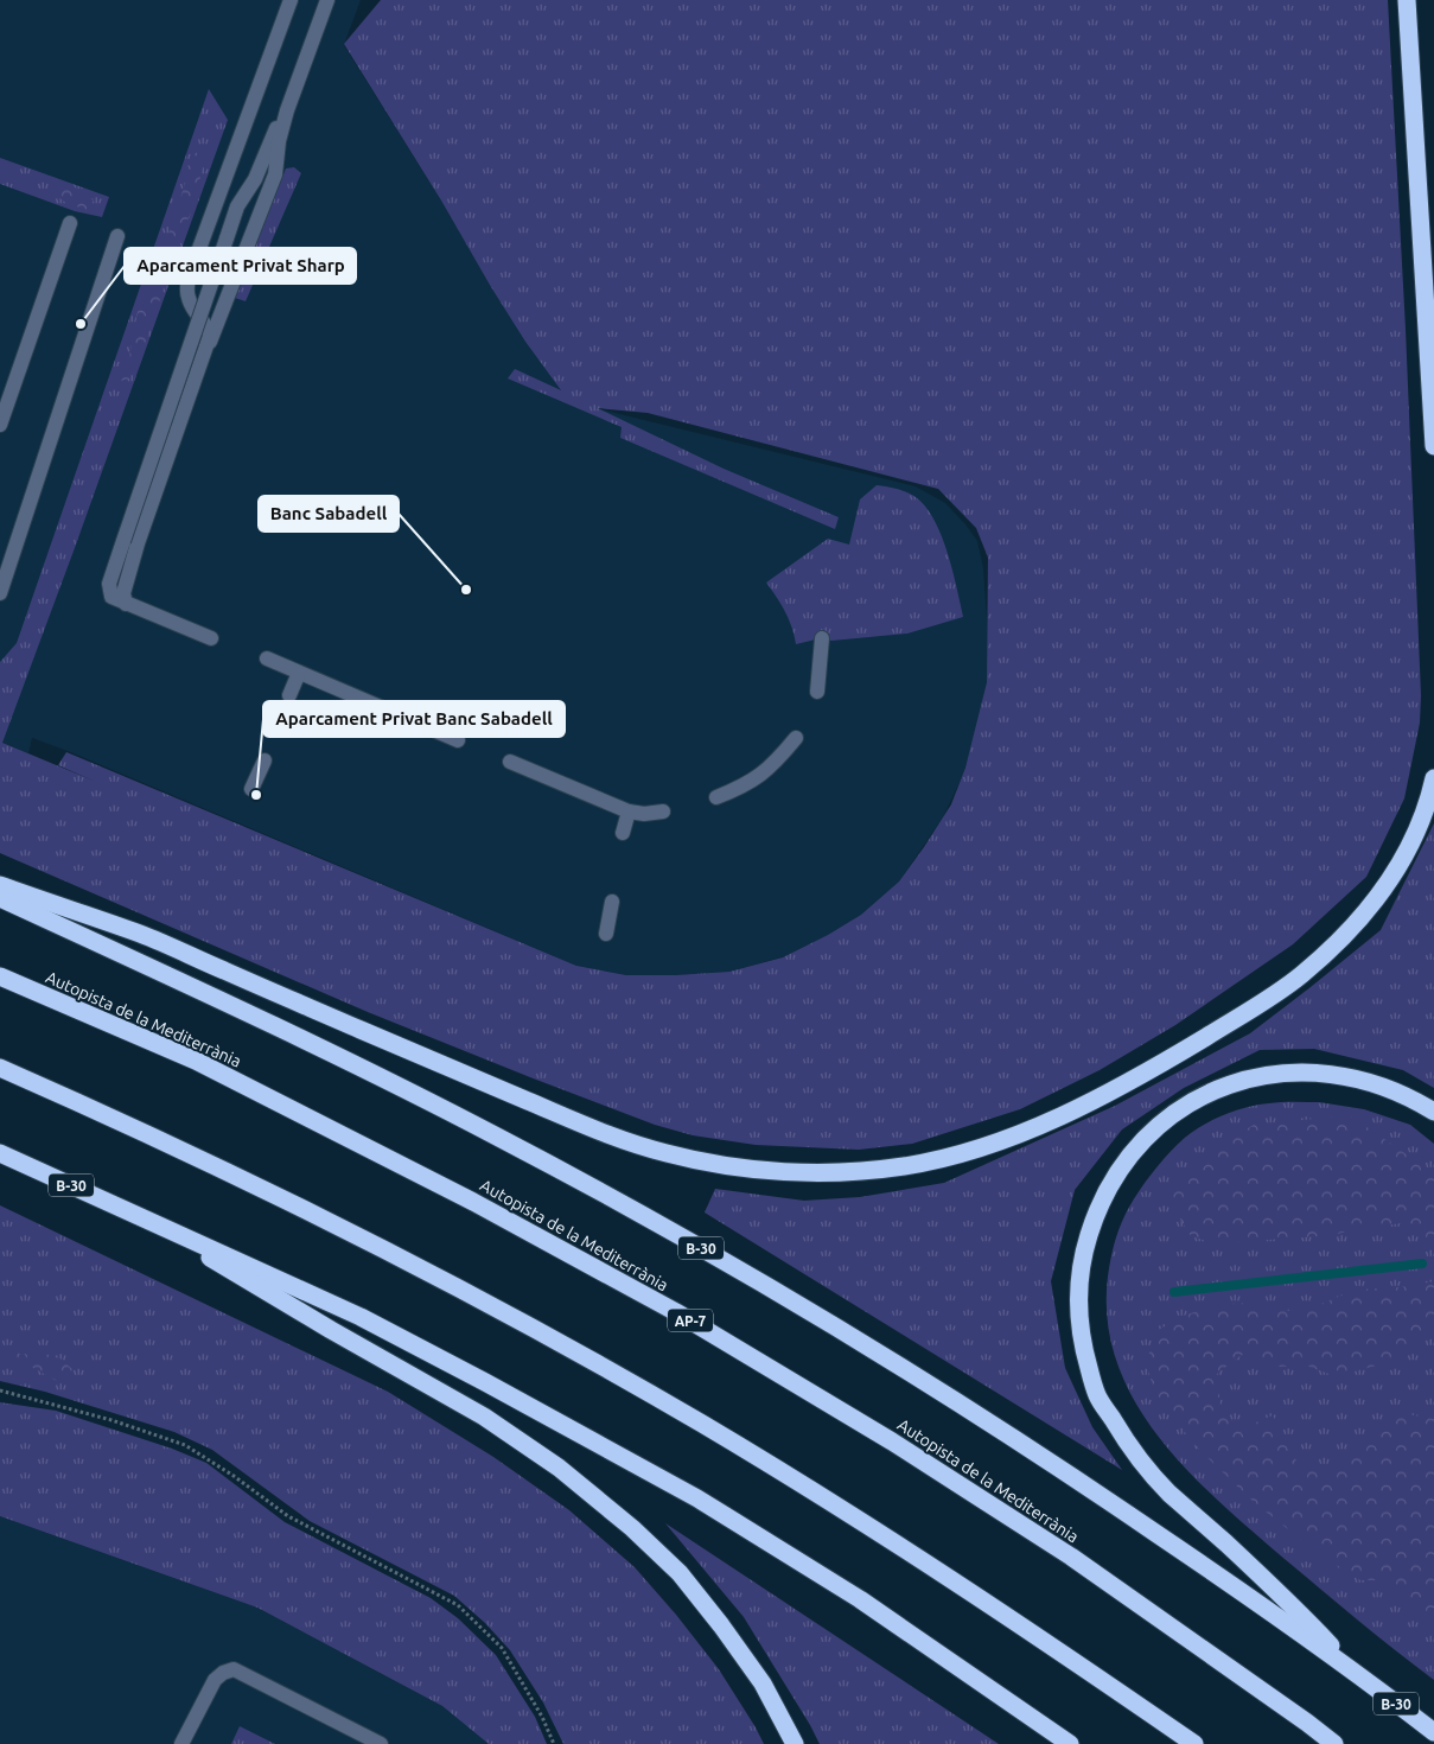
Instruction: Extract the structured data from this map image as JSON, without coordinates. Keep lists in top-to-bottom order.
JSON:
{
  "streets": {
    "highway": ["Autopista de la Mediterrània", "B-30", "AP-7"]
  },
  "places": ["Aparcament Privat Sharp", "Banc Sabadell", "Aparcament Privat Banc Sabadell"]
}
